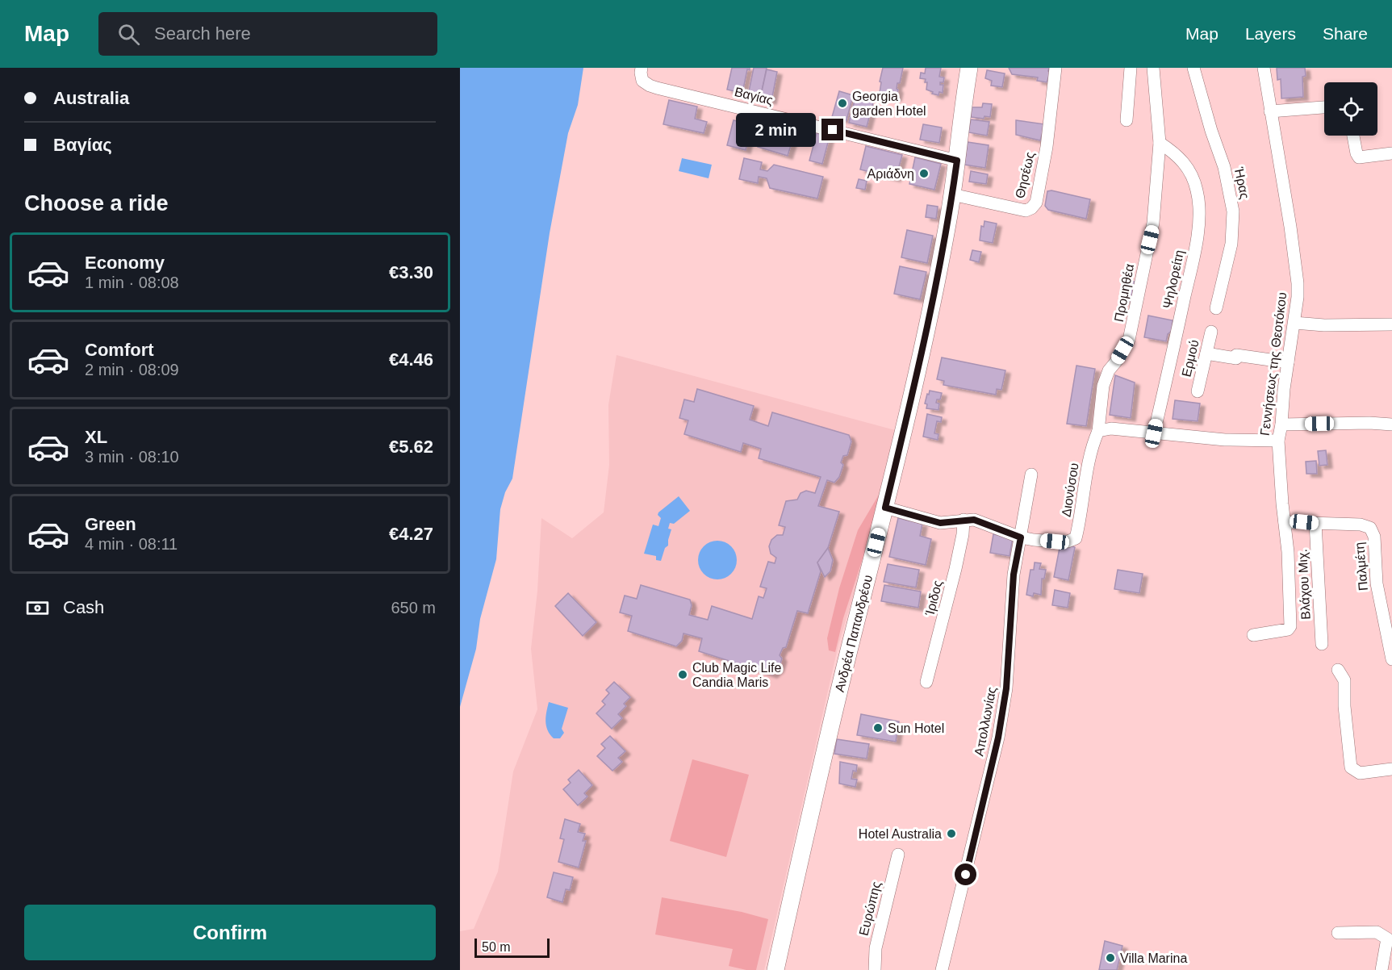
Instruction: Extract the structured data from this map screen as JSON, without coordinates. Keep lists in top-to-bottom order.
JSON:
{
  "streets": {
    "main road": ["Ανδρέα Παπανδρέου"],
    "street": [
      "Βαγίας",
      "Θησέως",
      "Ήρας",
      "Ψηλορείτη",
      "Προμηθέα",
      "Ερμού",
      "Γεννήσεως της Θεοτόκου",
      "Διονύσου",
      "Παλμέτη",
      "Βλάχου Μιχ.",
      "Ίριδος",
      "Απολλωνίας",
      "Ευρώπης"
    ]
  },
  "crossings": [
    ["Βαγίας", "Ανδρέα Παπανδρέου"],
    ["Θησέως", "Ανδρέα Παπανδρέου"],
    ["Ψηλορείτη", "Προμηθέα"],
    ["Προμηθέα", "Διονύσου"],
    ["Γεννήσεως της Θεοτόκου", "Παλμέτη"],
    ["Διονύσου", "Ίριδος"],
    ["Διονύσου", "Ανδρέα Παπανδρέου"],
    ["Διονύσου", "Απολλωνίας"],
    ["Παλμέτη", "Βλάχου Μιχ."]
  ],
  "places": [
    "Georgia garden Hotel",
    "Αριάδνη",
    "Club Magic Life Candia Maris",
    "Sun Hotel",
    "Hotel Australia",
    "Villa Marina"
  ],
  "scale_bar": "50 m",
  "page": {
    "header": "Map",
    "search": "Search here",
    "nav": ["Map", "Layers", "Share"],
    "banner": ["Australia", "Βαγίας"],
    "bubble": "2 min",
    "heading": "Choose a ride",
    "list": [
      {
        "name": "Economy",
        "note": "1 min · 08:08",
        "value": "€3.30"
      },
      {
        "name": "Comfort",
        "note": "2 min · 08:09",
        "value": "€4.46"
      },
      {
        "name": "XL",
        "note": "3 min · 08:10",
        "value": "€5.62"
      },
      {
        "name": "Green",
        "note": "4 min · 08:11",
        "value": "€4.27"
      }
    ],
    "pay": ["Cash", "650 m"],
    "buttons": "Confirm",
    "scale": "50 m"
  }
}
